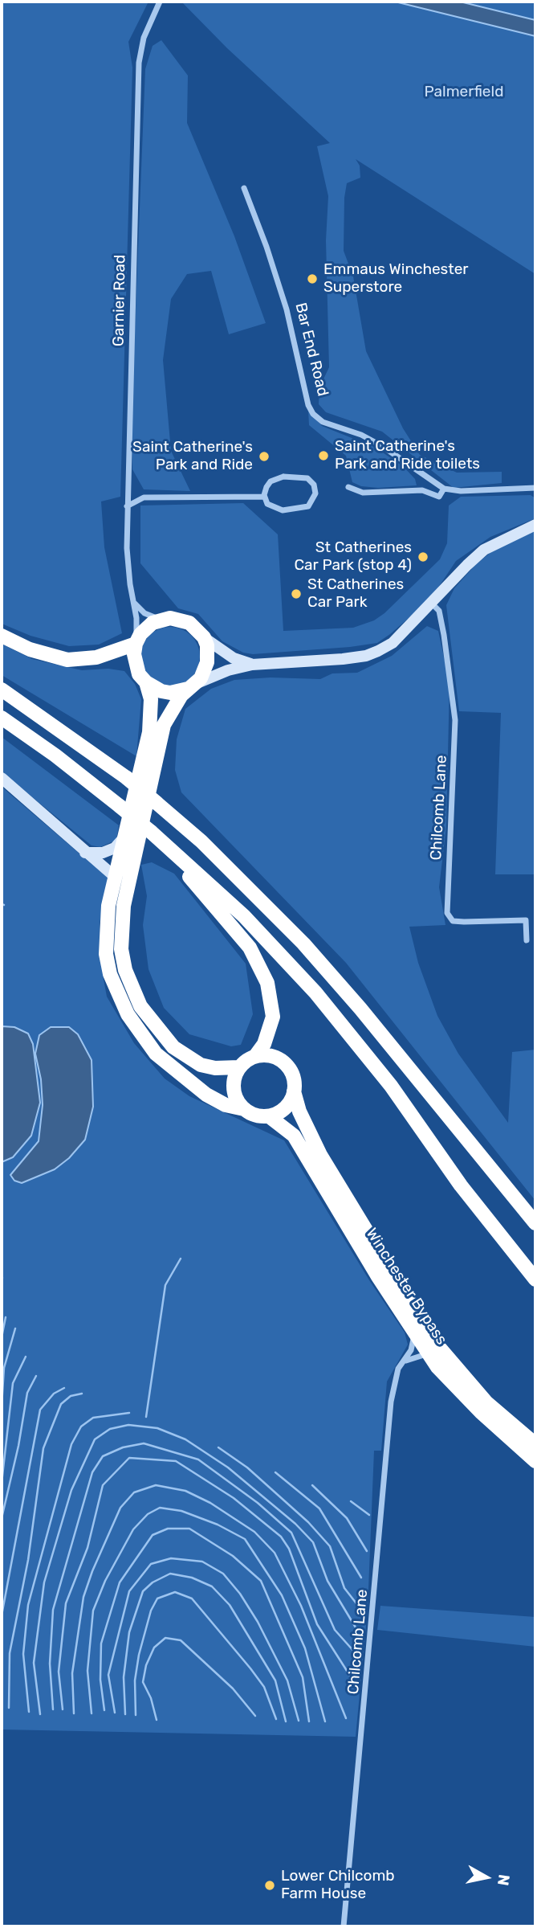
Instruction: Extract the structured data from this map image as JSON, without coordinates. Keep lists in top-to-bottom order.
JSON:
{
  "streets": {
    "highway": ["Winchester Bypass"],
    "street": ["Garnier Road", "Bar End Road", "Chilcomb Lane"]
  },
  "crossings": [
    ["Chilcomb Lane", "Winchester Bypass"]
  ],
  "parks": ["Palmerfield"],
  "places": [
    "Emmaus Winchester Superstore",
    "Saint Catherine's Park and Ride toilets",
    "Saint Catherine's Park and Ride",
    "St Catherines Car Park (stop 4)",
    "St Catherines Car Park",
    "Lower Chilcomb Farm House"
  ],
  "north": "right"
}
